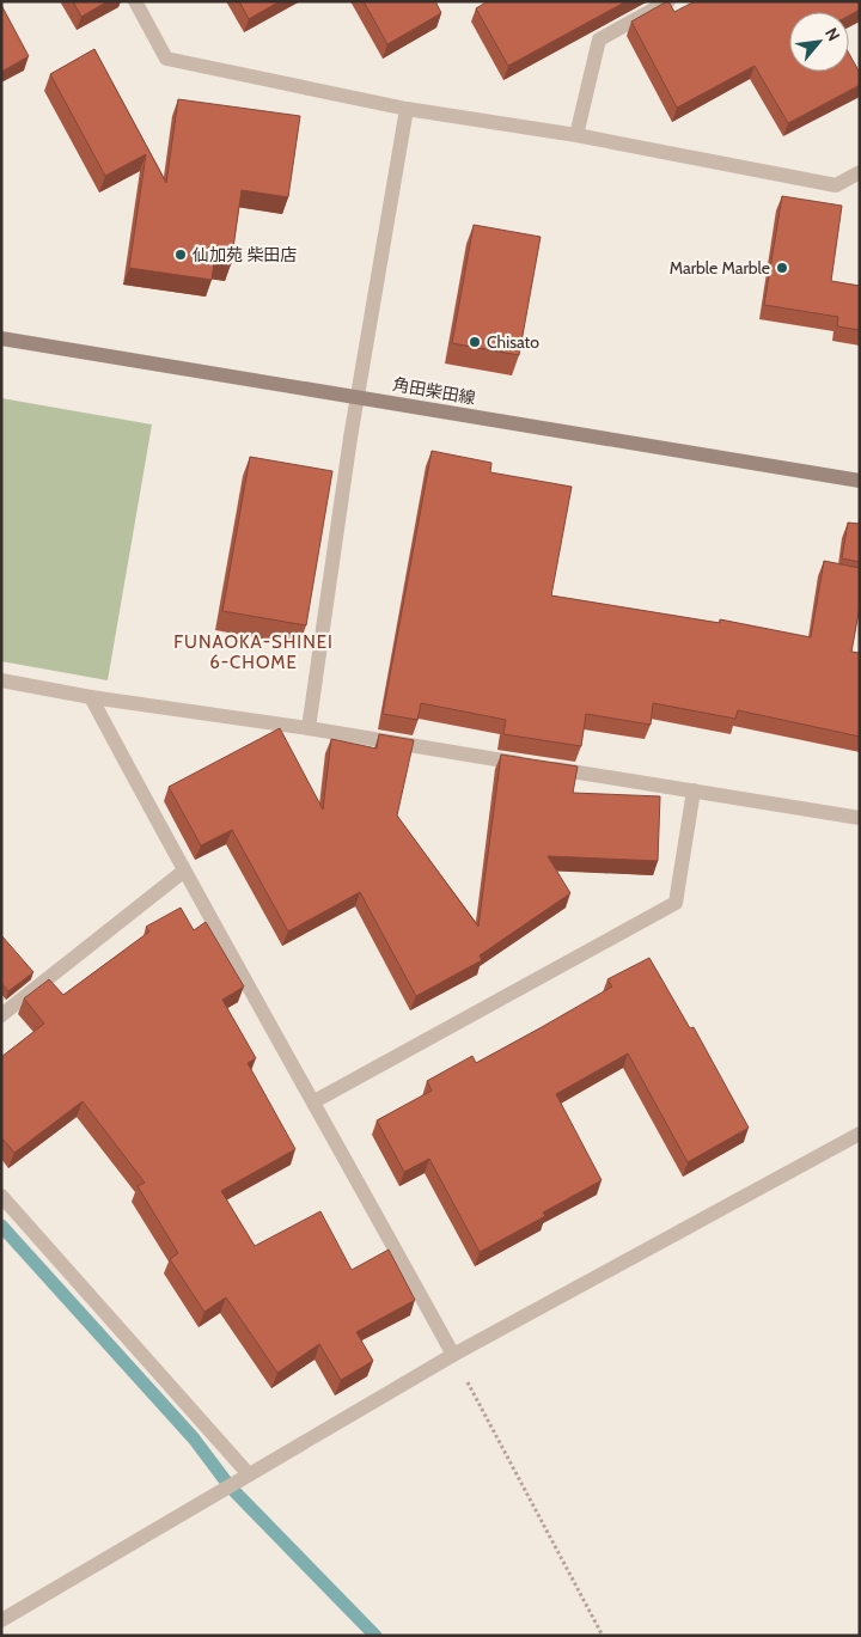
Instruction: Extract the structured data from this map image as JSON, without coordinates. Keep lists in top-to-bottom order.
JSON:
{
  "streets": {
    "main road": ["角田柴田線"]
  },
  "districts": ["FUNAOKA-SHINEI 6-CHOME"],
  "places": ["仙加苑 柴田店", "Marble Marble", "Chisato"],
  "north": "top right"
}
